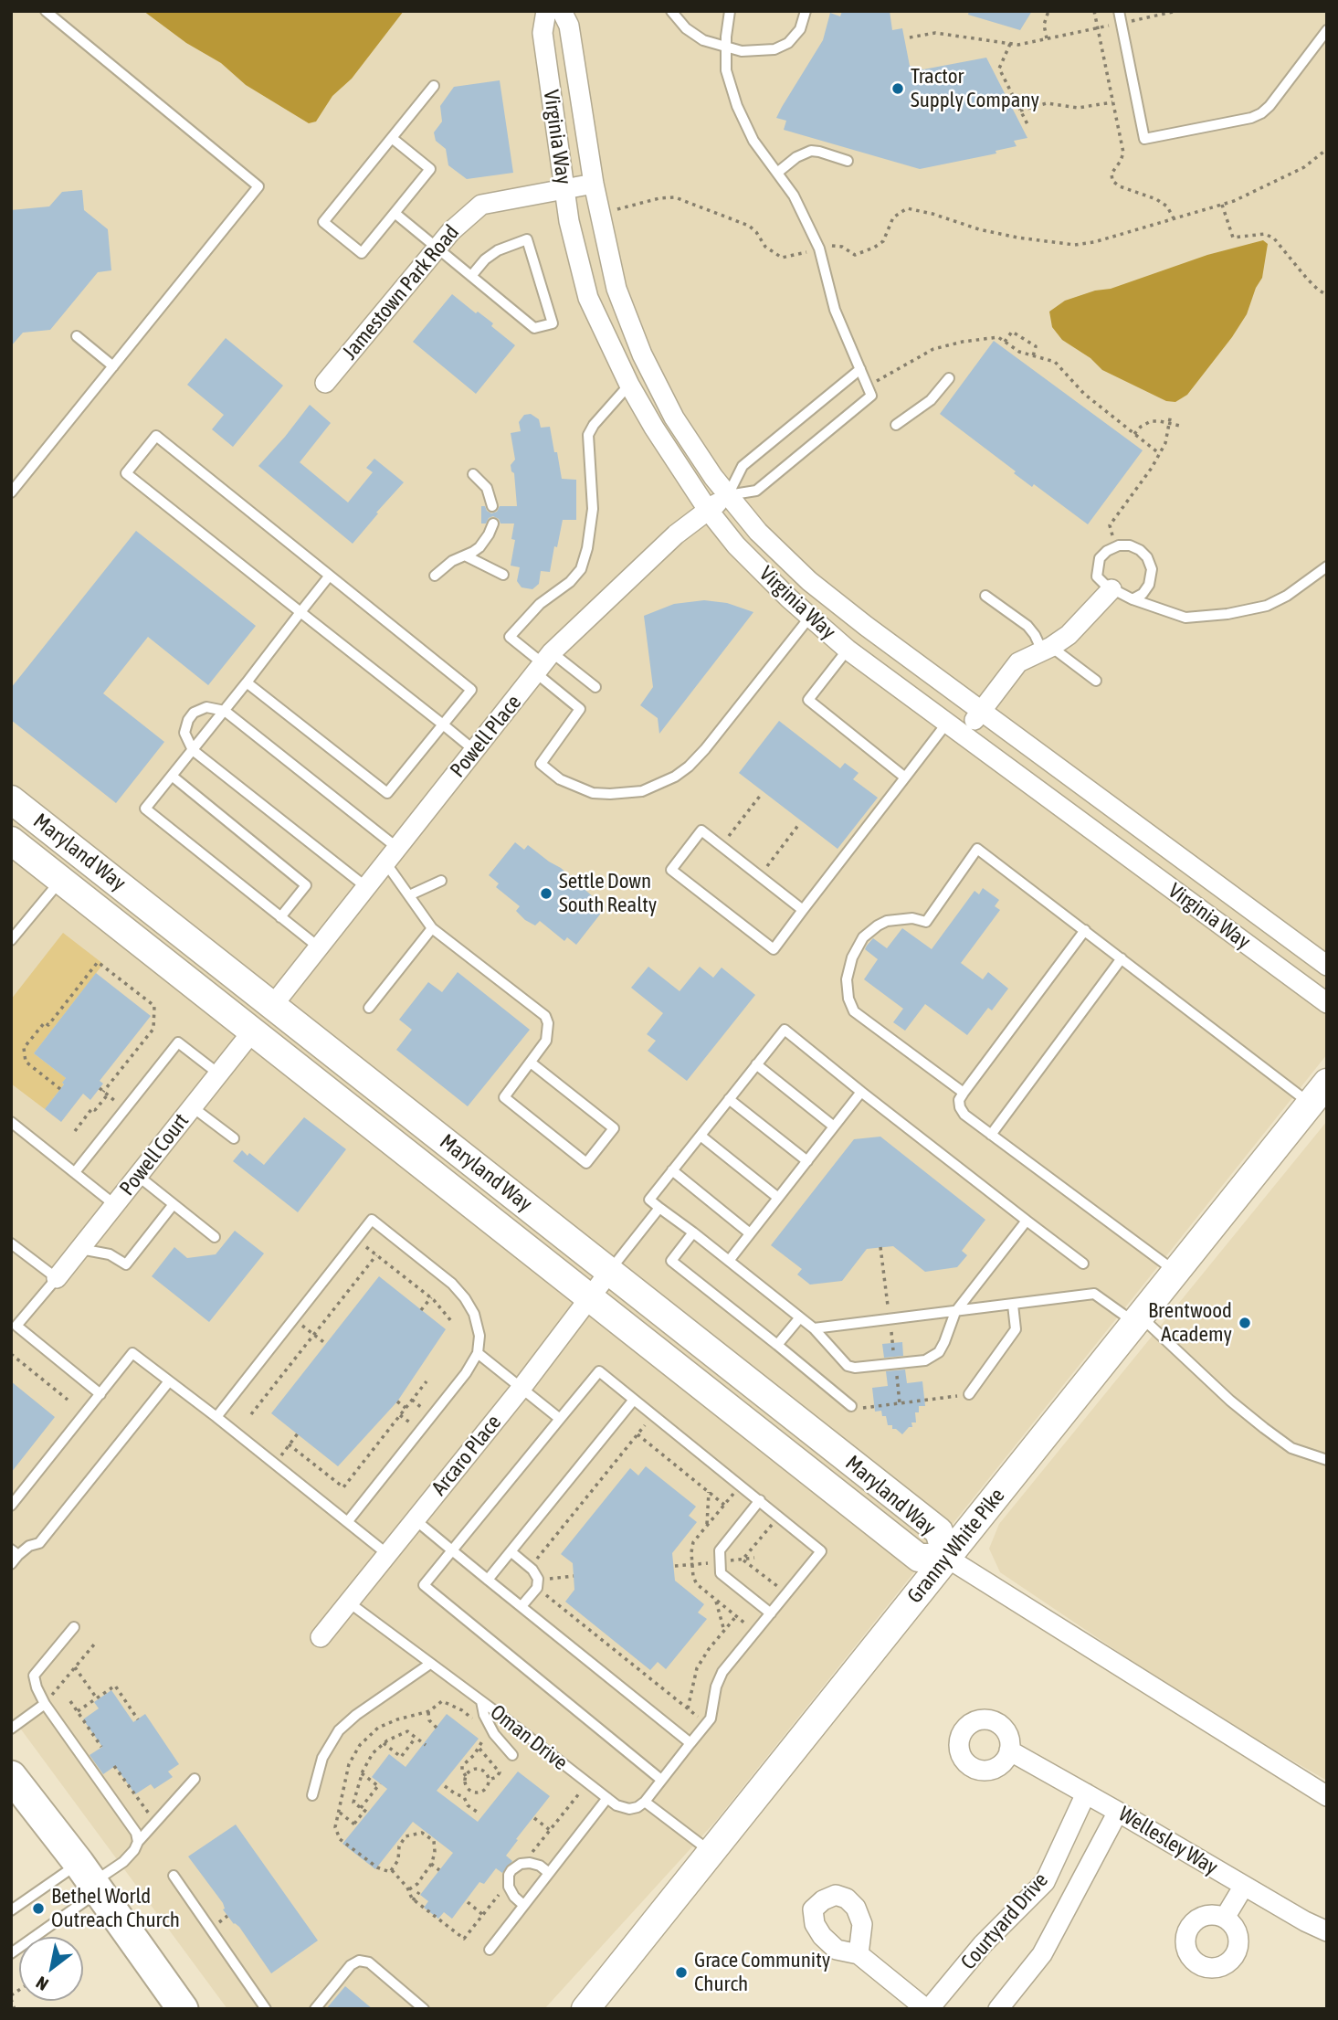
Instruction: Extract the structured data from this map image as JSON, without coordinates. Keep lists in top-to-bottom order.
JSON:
{
  "streets": {
    "main road": ["Maryland Way", "Granny White Pike"],
    "street": [
      "Virginia Way",
      "Jamestown Park Road",
      "Powell Place",
      "Powell Court",
      "Arcaro Place",
      "Wellesley Way",
      "Courtyard Drive"
    ],
    "lane": ["Oman Drive"]
  },
  "crossings": [
    ["Virginia Way", "Jamestown Park Road"],
    ["Virginia Way", "Powell Place"],
    ["Powell Place", "Maryland Way"],
    ["Maryland Way", "Powell Court"],
    ["Maryland Way", "Arcaro Place"],
    ["Maryland Way", "Granny White Pike"],
    ["Arcaro Place", "Oman Drive"],
    ["Wellesley Way", "Courtyard Drive"]
  ],
  "places": [
    "Tractor Supply Company",
    "Settle Down South Realty",
    "Brentwood Academy",
    "Bethel World Outreach Church",
    "Grace Community Church"
  ],
  "north": "bottom left"
}
